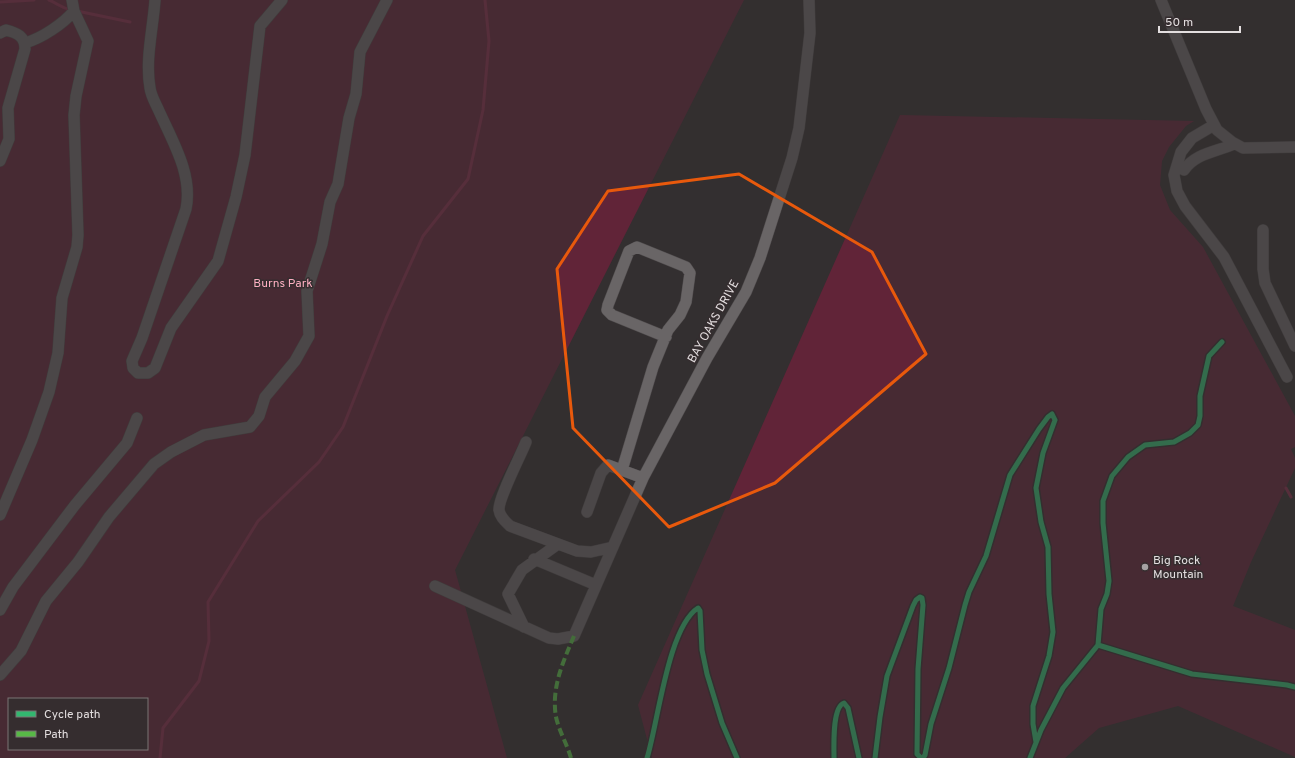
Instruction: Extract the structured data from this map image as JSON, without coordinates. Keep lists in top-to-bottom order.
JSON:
{
  "streets": {
    "street": ["BAY OAKS DRIVE"]
  },
  "parks": ["Burns Park"],
  "places": ["Big Rock Mountain"],
  "legend": ["Cycle path", "Path"],
  "scale_bar": "50 m"
}
